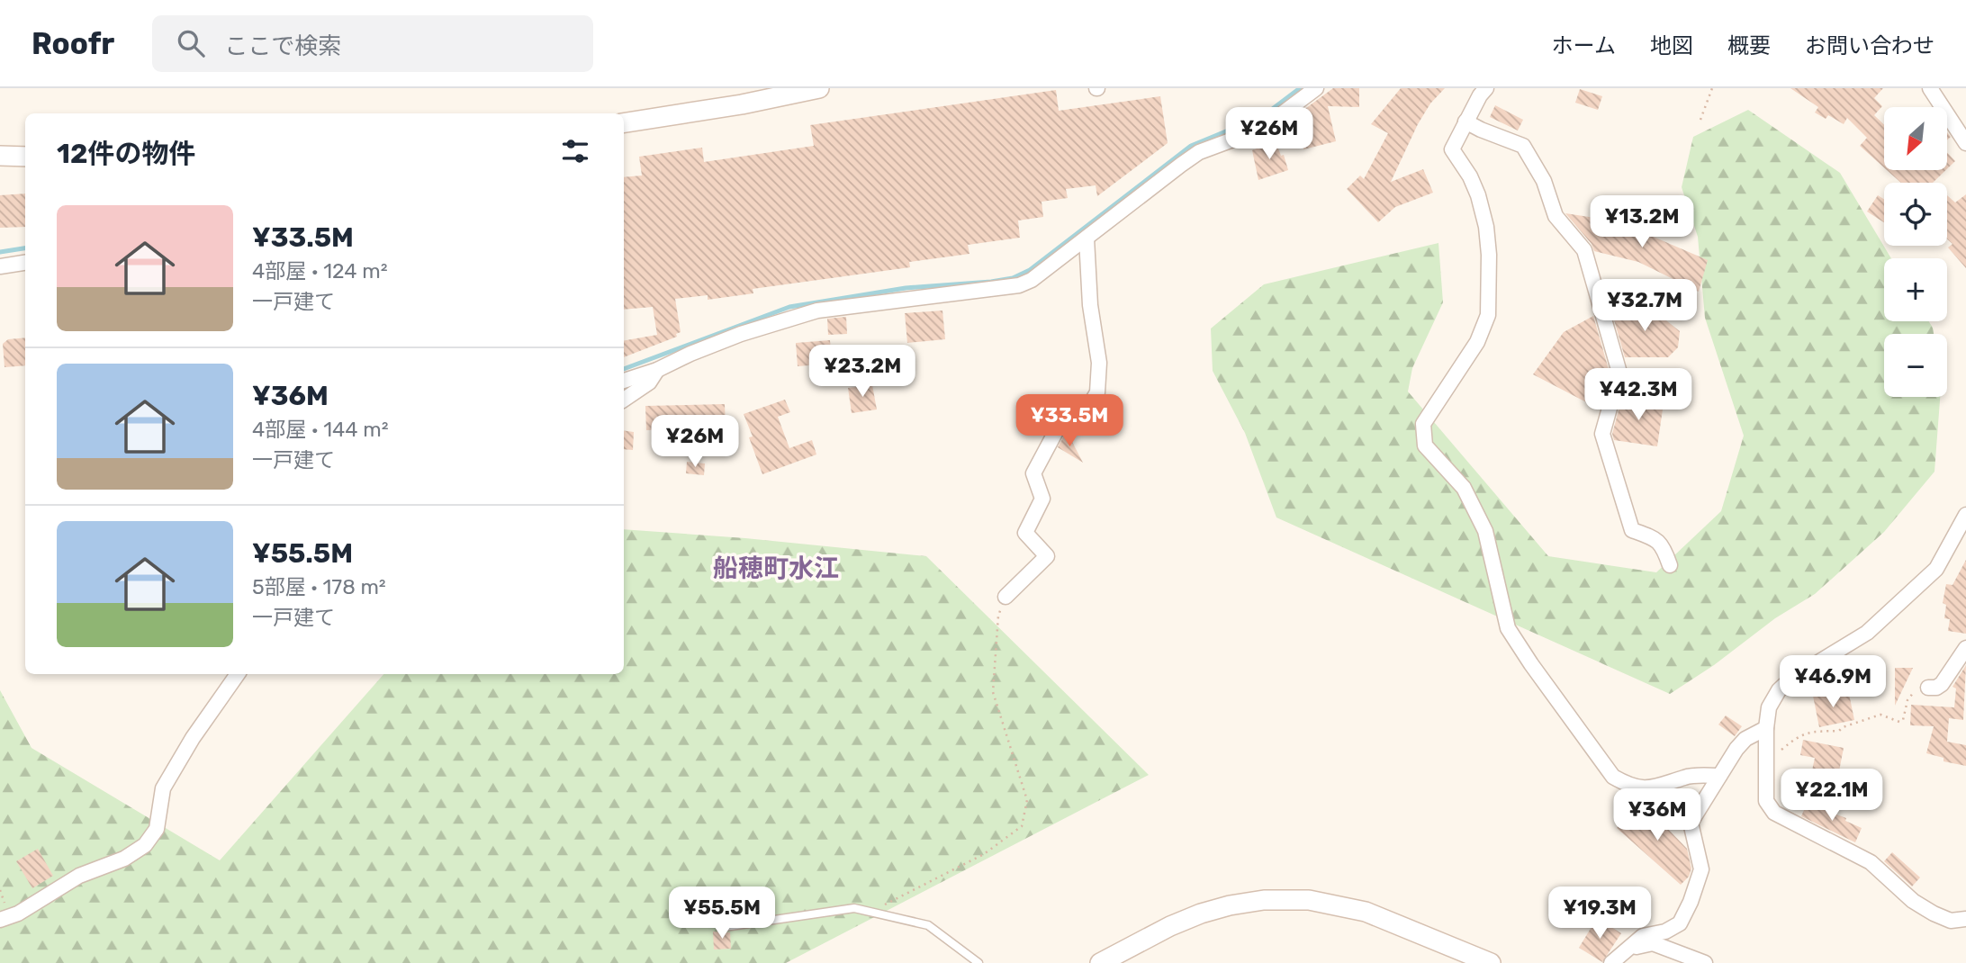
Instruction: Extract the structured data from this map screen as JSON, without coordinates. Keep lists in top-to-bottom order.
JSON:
{
  "districts": ["船穂町水江"],
  "north": "bottom left",
  "page": {
    "header": "Roofr",
    "search": "ここで検索",
    "nav": [
      "ホーム",
      "地図",
      "概要",
      "お問い合わせ"
    ],
    "map_buttons": ["+", "−"],
    "price": [
      "¥26M",
      "¥13.2M",
      "¥32.7M",
      "¥23.2M",
      "¥42.3M",
      "¥33.5M",
      "¥26M",
      "¥46.9M",
      "¥22.1M",
      "¥36M",
      "¥55.5M",
      "¥19.3M"
    ],
    "heading": "12件の物件",
    "list": [
      {
        "name": "¥33.5M",
        "note": "4部屋 · 124 m² · 一戸建て"
      },
      {
        "name": "¥36M",
        "note": "4部屋 · 144 m² · 一戸建て"
      },
      {
        "name": "¥55.5M",
        "note": "5部屋 · 178 m² · 一戸建て"
      }
    ]
  }
}
